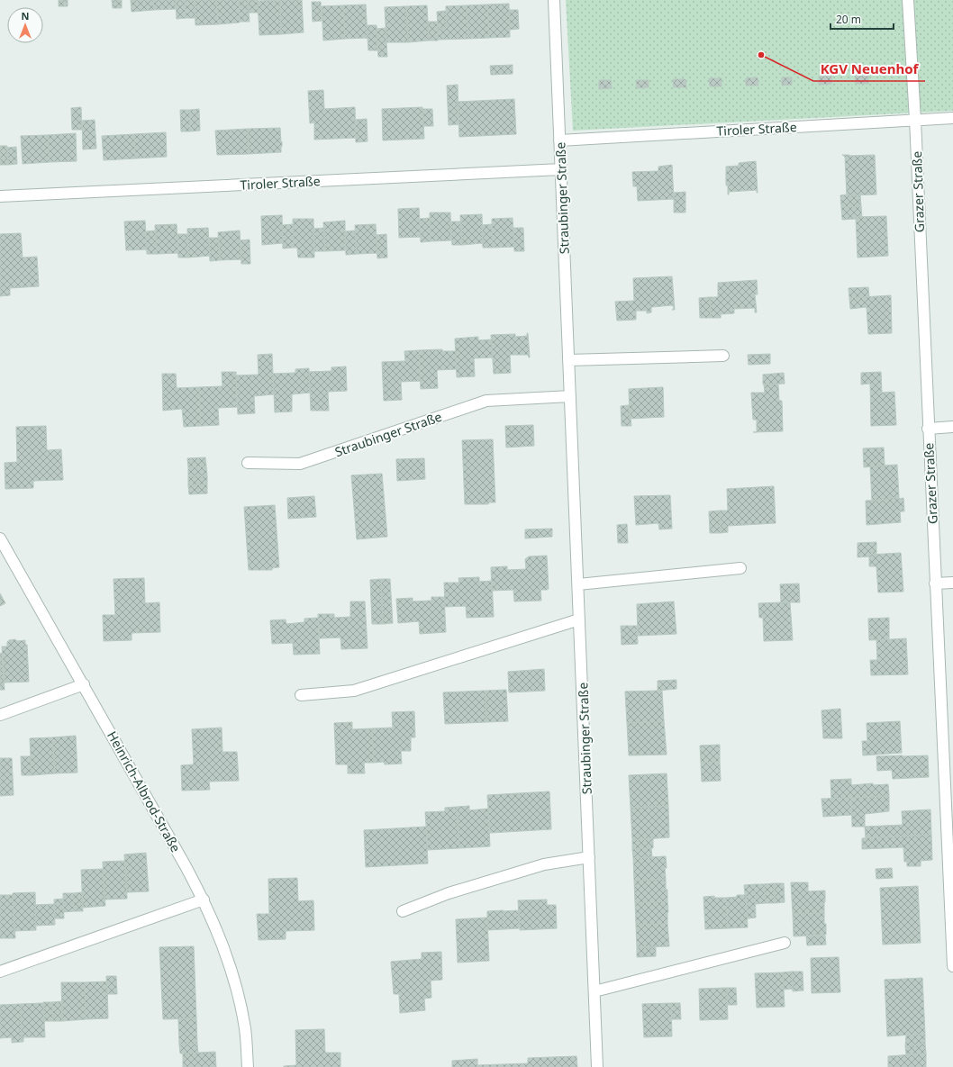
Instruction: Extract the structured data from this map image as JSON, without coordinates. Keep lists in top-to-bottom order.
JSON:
{
  "streets": {
    "street": [
      "Tiroler Straße",
      "Grazer Straße",
      "Straubinger Straße",
      "Heinrich-Albrod-Straße"
    ]
  },
  "crossings": [
    ["Tiroler Straße", "Grazer Straße"],
    ["Tiroler Straße", "Straubinger Straße"]
  ],
  "places": ["KGV Neuenhof"],
  "scale_bar": "20 m",
  "north": "top"
}
